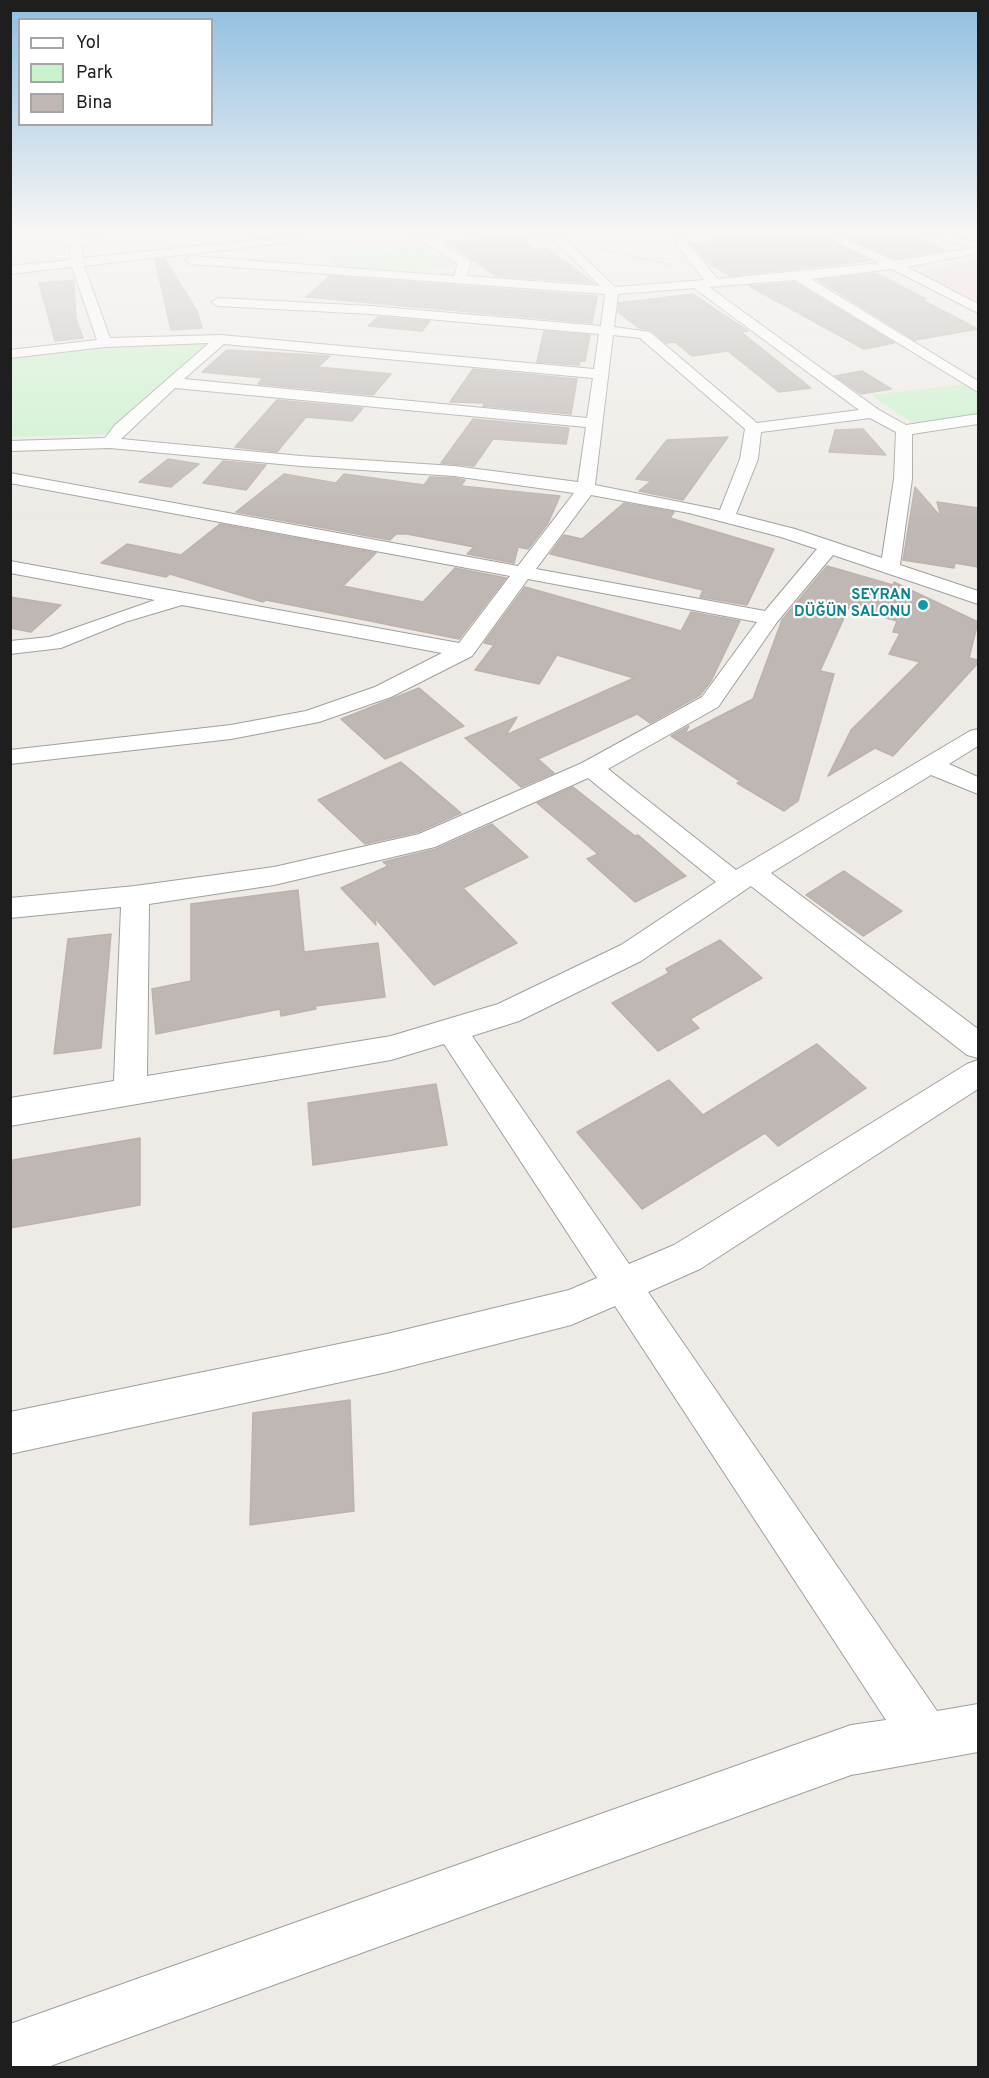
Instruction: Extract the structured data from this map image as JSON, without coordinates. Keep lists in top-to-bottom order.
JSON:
{
  "places": ["SEYRAN DÜĞÜN SALONU"],
  "legend": ["Yol", "Park", "Bina"]
}
